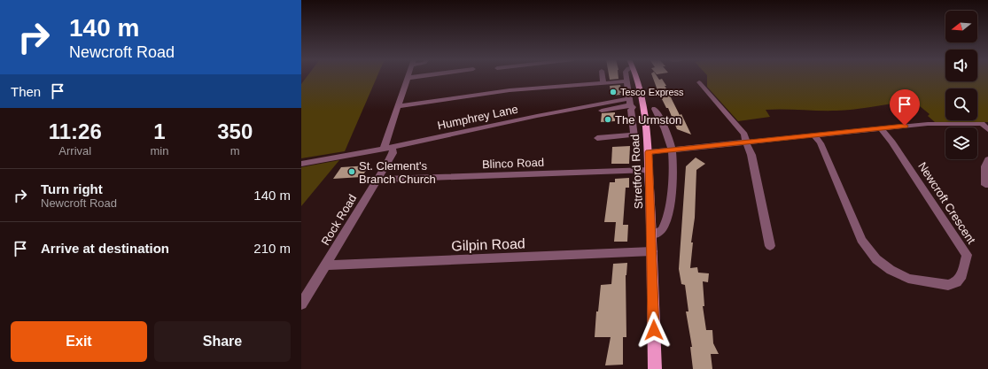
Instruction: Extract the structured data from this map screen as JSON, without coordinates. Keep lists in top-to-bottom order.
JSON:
{
  "streets": {
    "main road": ["Stretford Road"],
    "street": [
      "Humphrey Lane",
      "Blinco Road",
      "Newcroft Crescent",
      "Rock Road",
      "Gilpin Road"
    ]
  },
  "crossings": [
    ["Humphrey Lane", "Stretford Road"],
    ["Humphrey Lane", "Rock Road"],
    ["Blinco Road", "Stretford Road"],
    ["Blinco Road", "Rock Road"],
    ["Stretford Road", "Gilpin Road"],
    ["Rock Road", "Gilpin Road"]
  ],
  "places": ["Tesco Express", "The Urmston", "St. Clement's Branch Church"],
  "north": "left",
  "page": {
    "turn": ["140 m", "Newcroft Road"],
    "then": "Then",
    "eta": [
      "11:26",
      "Arrival",
      "1",
      "min",
      "350",
      "m"
    ],
    "list": [
      {
        "name": "Turn right",
        "note": "Newcroft Road",
        "value": "140 m"
      },
      {
        "name": "Arrive at destination",
        "value": "210 m"
      }
    ],
    "buttons": ["Exit", "Share"]
  }
}
